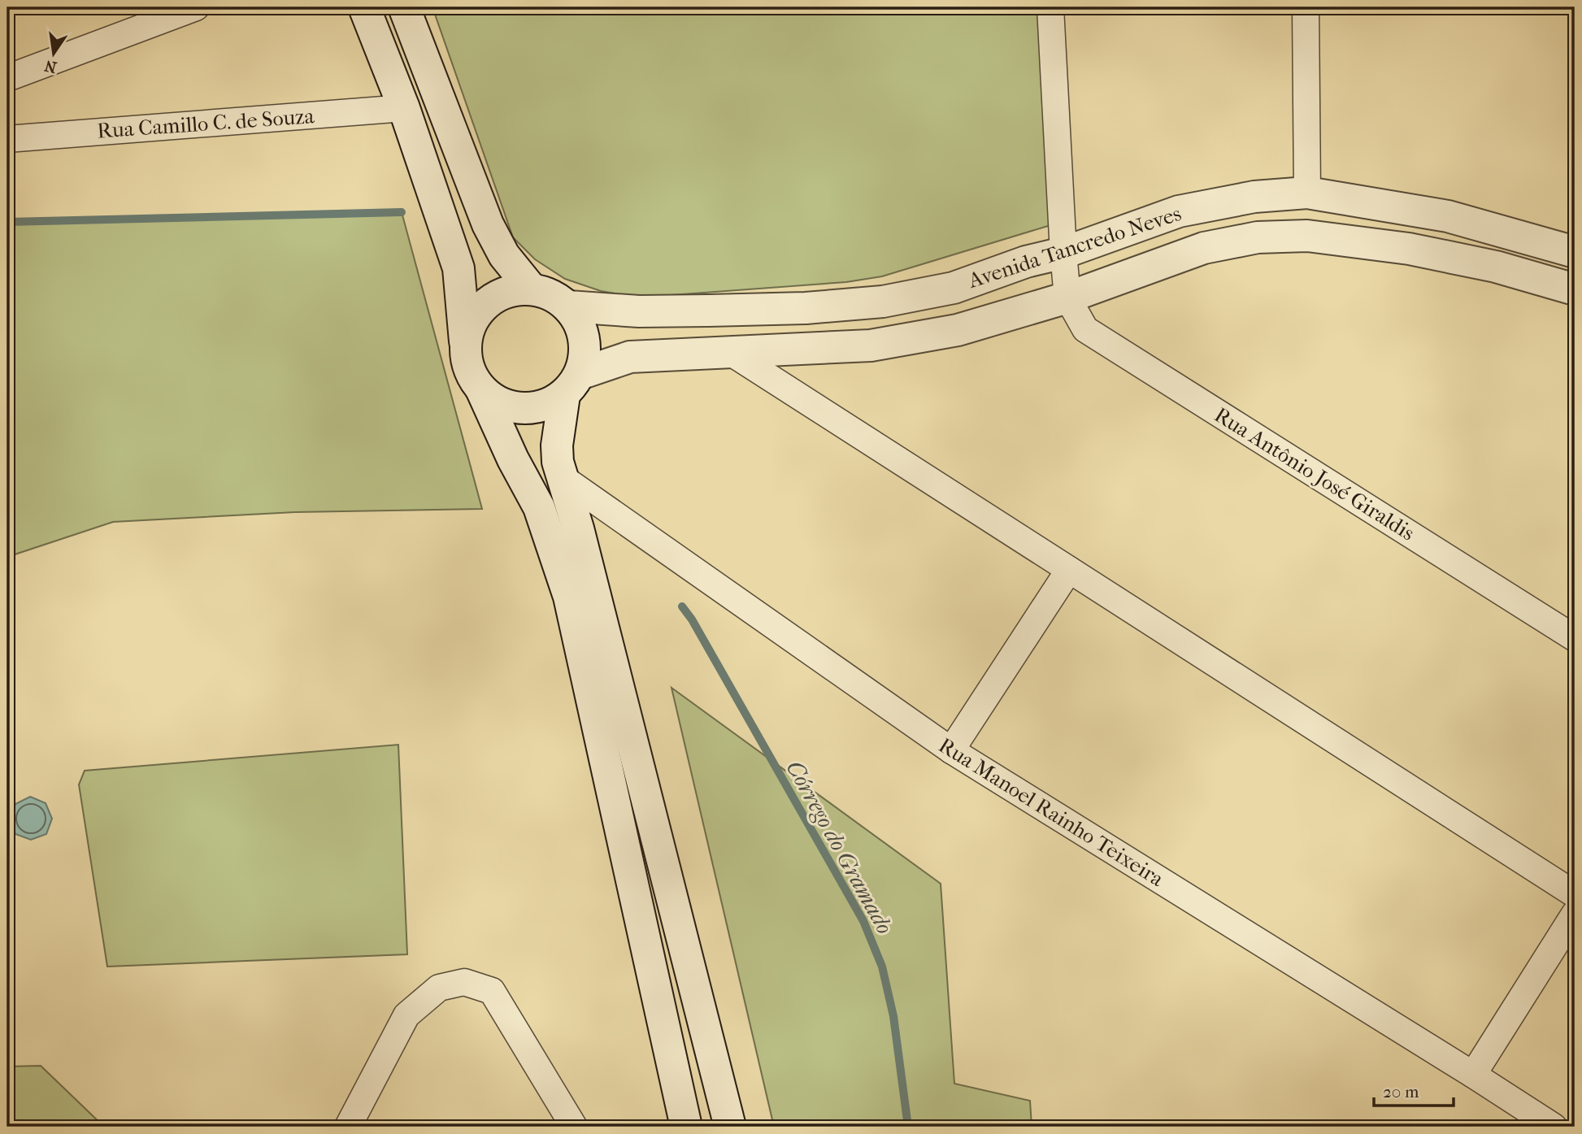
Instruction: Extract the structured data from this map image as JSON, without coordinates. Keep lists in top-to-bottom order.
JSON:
{
  "streets": {
    "main road": ["Avenida Tancredo Neves"],
    "street": ["Rua Camillo C. de Souza", "Rua Antônio José Giraldis", "Rua Manoel Rainho Teixeira"]
  },
  "crossings": [
    ["Avenida Tancredo Neves", "Rua Antônio José Giraldis"]
  ],
  "water": ["Córrego do Gramado"],
  "scale_bar": "20 m",
  "north": "bottom"
}
